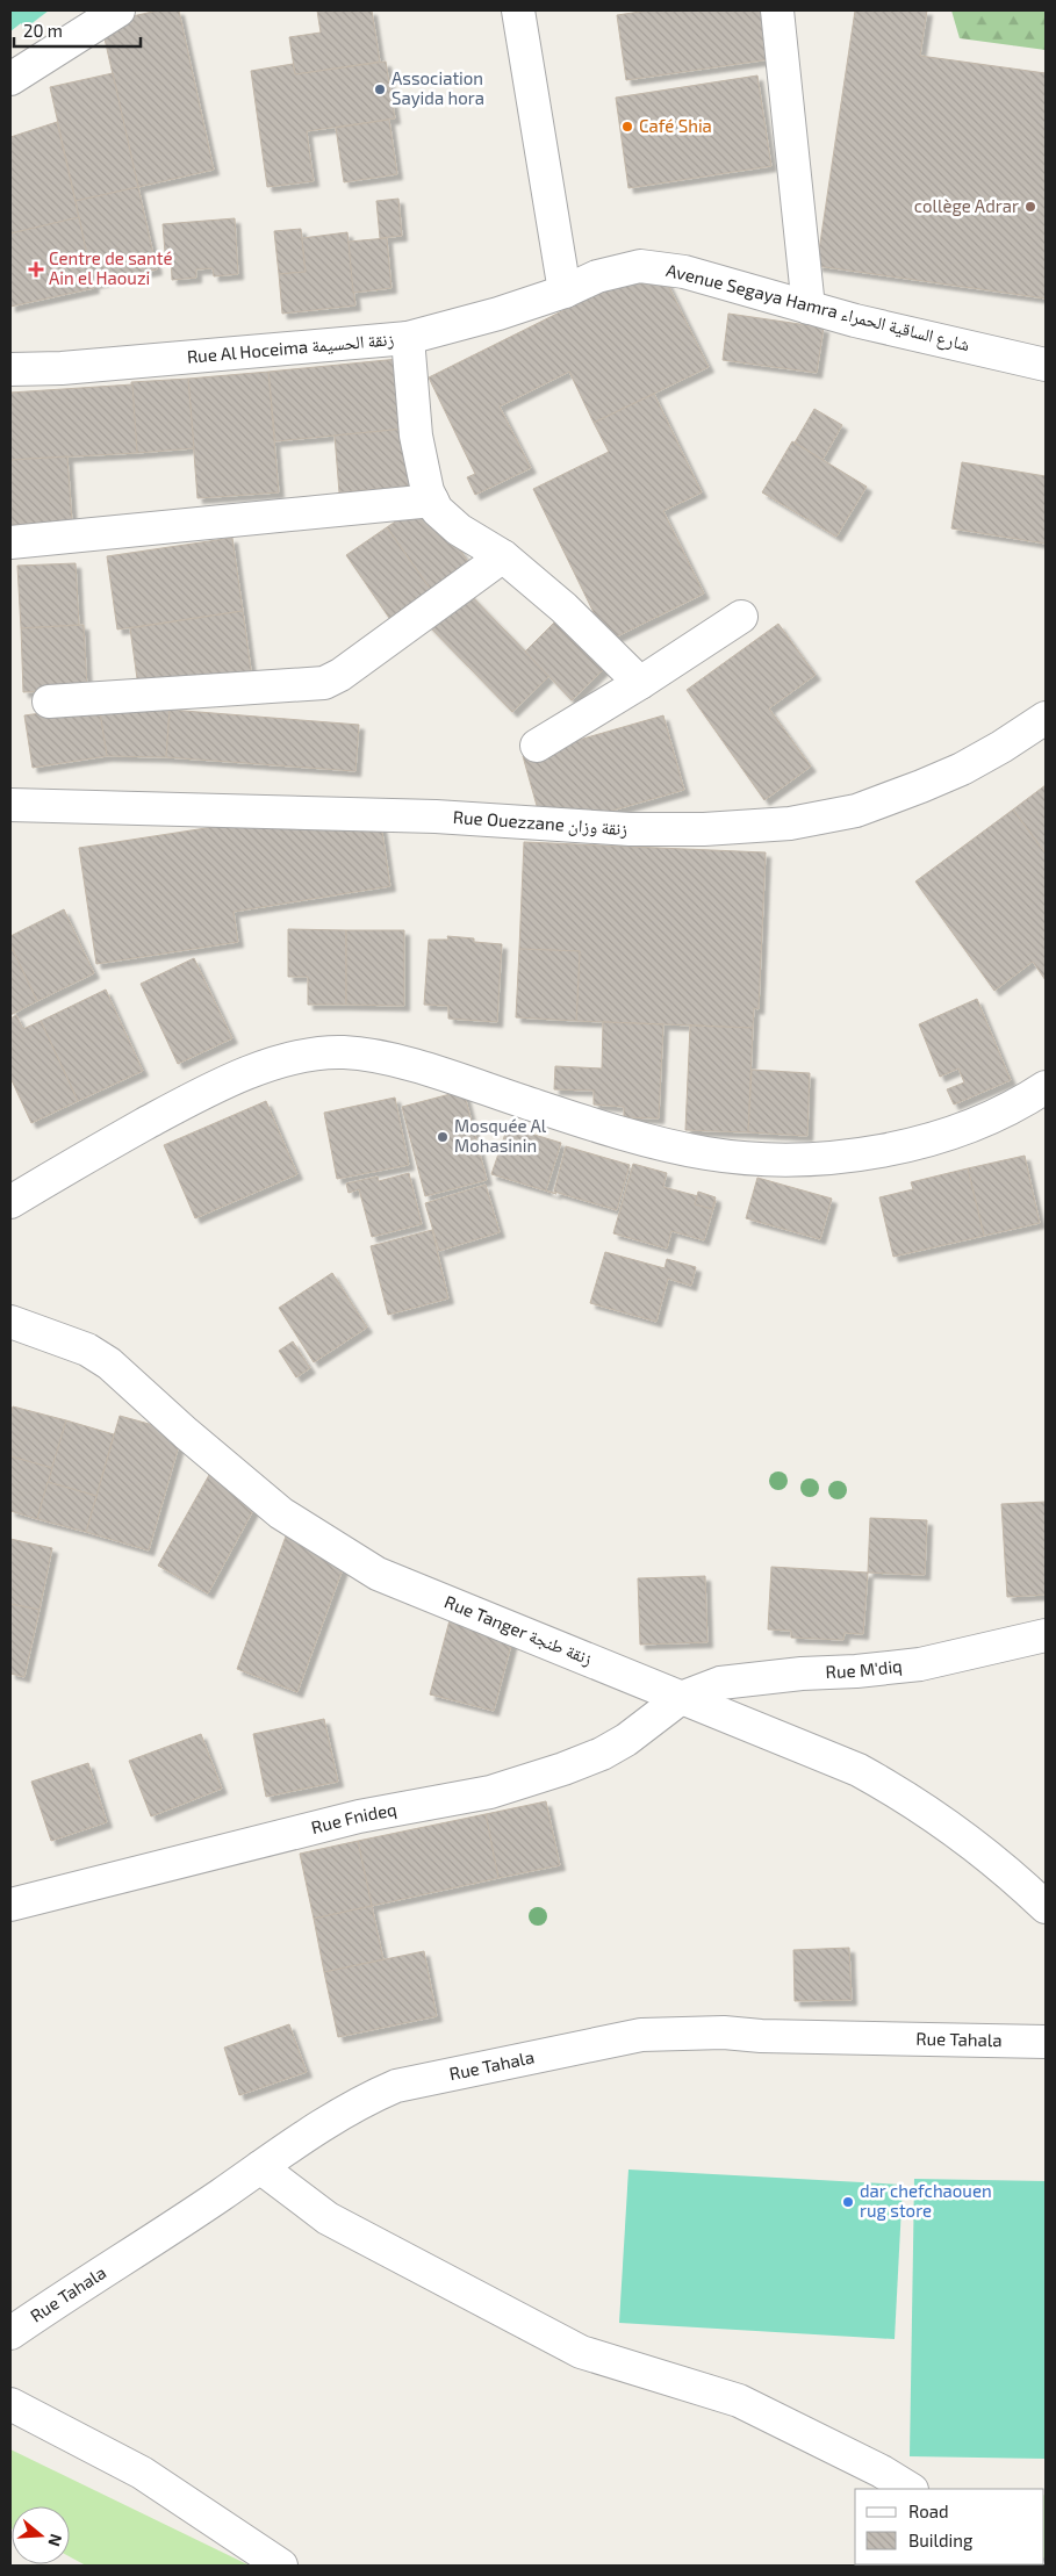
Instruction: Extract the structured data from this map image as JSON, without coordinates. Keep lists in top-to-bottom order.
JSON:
{
  "streets": {
    "street": [
      "Avenue Segaya Hamra شارع الساقية الحمراء",
      "Rue Al Hoceima زنقة الحسيمة",
      "Rue Ouezzane زنقة وزان",
      "Rue Tanger زنقة طنجة",
      "Rue M'diq",
      "Rue Fnideq",
      "Rue Tahala"
    ]
  },
  "crossings": [
    ["Avenue Segaya Hamra شارع الساقية الحمراء", "Rue Al Hoceima زنقة الحسيمة"],
    ["Rue Tanger زنقة طنجة", "Rue M'diq"],
    ["Rue Tanger زنقة طنجة", "Rue Fnideq"],
    ["Rue M'diq", "Rue Fnideq"]
  ],
  "places": {
    "other": [
      "Association Sayida hora",
      "Café Shia",
      "collège Adrar",
      "Mosquée Al Mohasinin",
      "dar chefchaouen rug store"
    ],
    "health": ["Centre de santé Ain el Haouzi"]
  },
  "legend": ["Road", "Building"],
  "scale_bar": "20 m",
  "north": "right"
}
